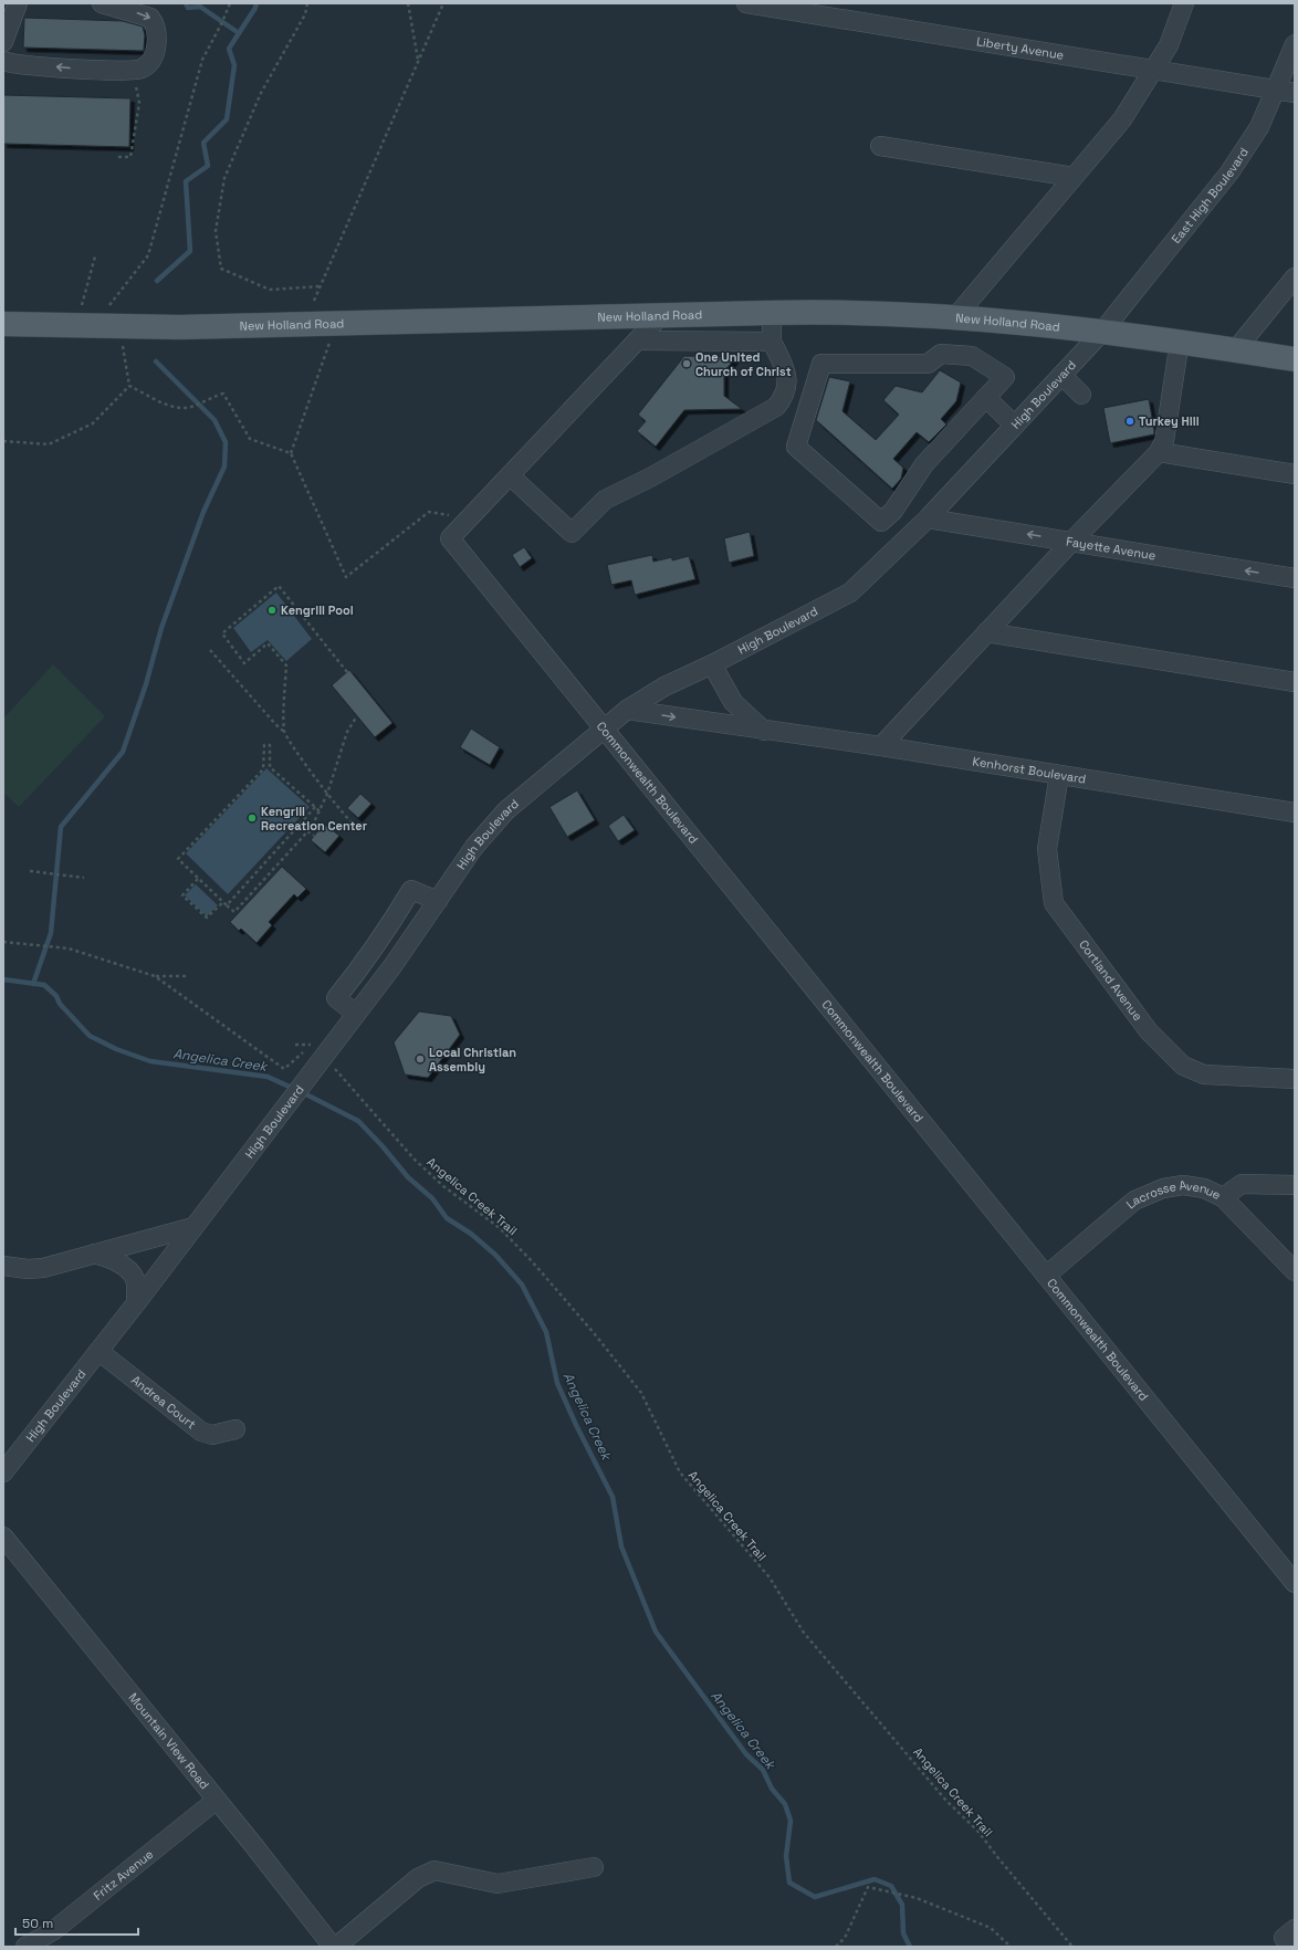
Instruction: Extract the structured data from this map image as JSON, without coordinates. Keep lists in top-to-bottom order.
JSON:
{
  "streets": {
    "main road": ["New Holland Road"],
    "street": [
      "Liberty Avenue",
      "East High Boulevard",
      "High Boulevard",
      "Fayette Avenue",
      "Kenhorst Boulevard",
      "Commonwealth Boulevard",
      "Cortland Avenue",
      "Lacrosse Avenue",
      "Andrea Court",
      "Mountain View Road",
      "Fritz Avenue"
    ],
    "path": ["Angelica Creek Trail"]
  },
  "crossings": [
    ["Liberty Avenue", "East High Boulevard"],
    ["East High Boulevard", "New Holland Road"],
    ["East High Boulevard", "High Boulevard"],
    ["New Holland Road", "High Boulevard"],
    ["High Boulevard", "Fayette Avenue"],
    ["High Boulevard", "Kenhorst Boulevard"],
    ["High Boulevard", "Commonwealth Boulevard"],
    ["High Boulevard", "Angelica Creek Trail"],
    ["High Boulevard", "Andrea Court"],
    ["Kenhorst Boulevard", "Cortland Avenue"],
    ["Commonwealth Boulevard", "Lacrosse Avenue"],
    ["Mountain View Road", "Fritz Avenue"]
  ],
  "water": ["Angelica Creek"],
  "places": [
    "One United Church of Christ",
    "Turkey Hill",
    "Kengrill Pool",
    "Kengrill Recreation Center",
    "Local Christian Assembly"
  ],
  "scale_bar": "50 m"
}
